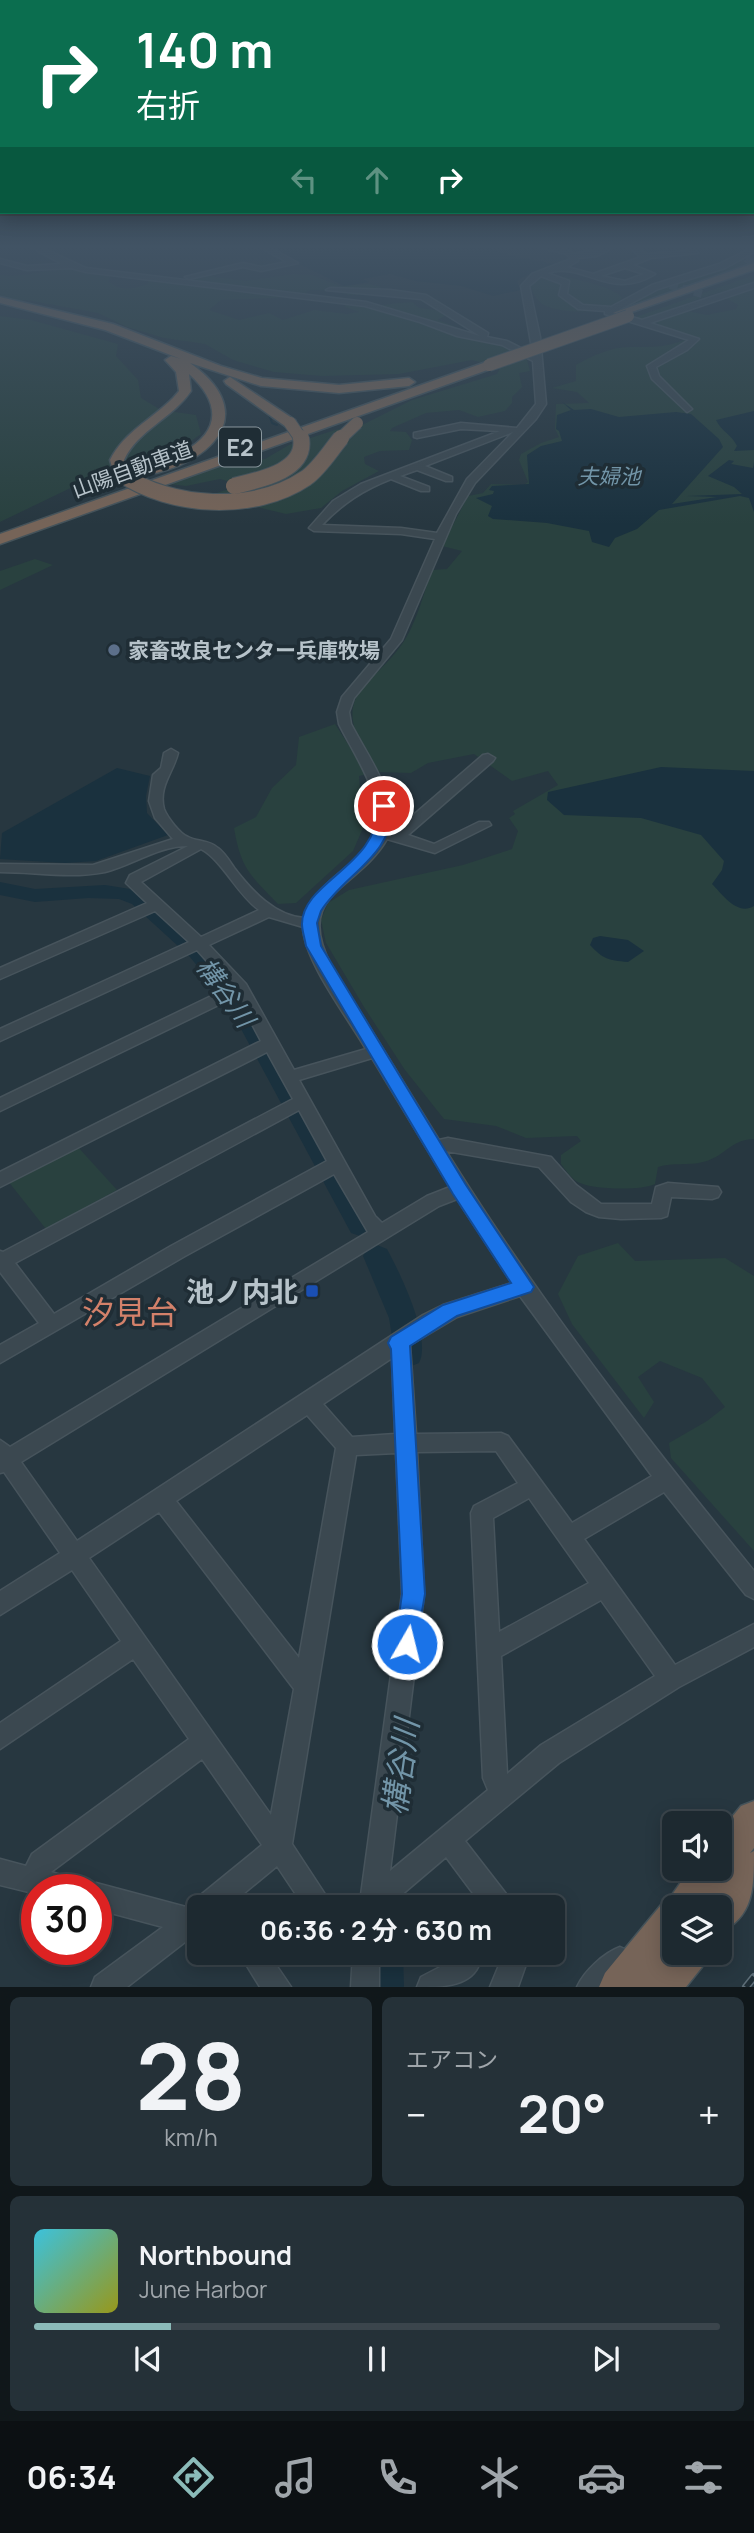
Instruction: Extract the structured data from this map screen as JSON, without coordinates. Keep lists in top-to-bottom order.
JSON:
{
  "streets": {
    "highway": ["E2", "山陽自動車道"]
  },
  "districts": ["汐見台"],
  "water": ["夫婦池", "構谷川"],
  "places": {
    "other": ["家畜改良センター兵庫牧場"],
    "transit": ["池ノ内北"]
  },
  "page": {
    "turn": ["140 m", "右折"],
    "limit": "30",
    "trip": "06:36 · 2 分 · 630 m",
    "tile": [
      ["28", "km/h"],
      "エアコン"
    ],
    "heat": ["−", "20°", "+"],
    "song": ["Northbound", "June Harbor"],
    "tabs": "06:34"
  }
}
